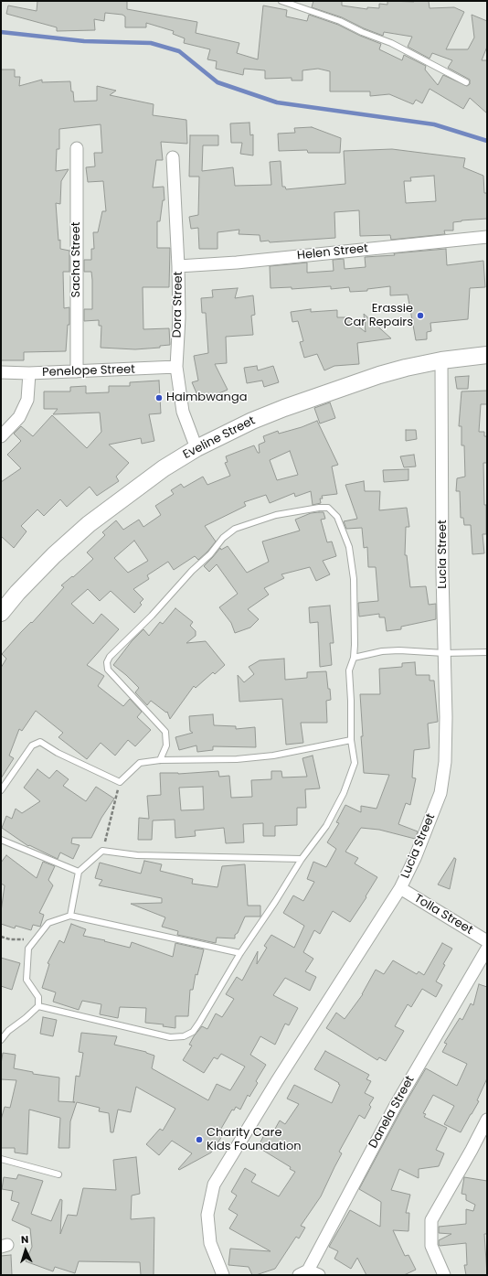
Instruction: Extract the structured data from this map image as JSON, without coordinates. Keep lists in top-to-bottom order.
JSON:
{
  "streets": {
    "street": [
      "Helen Street",
      "Sacha Street",
      "Dora Street",
      "Penelope Street",
      "Eveline Street",
      "Lucia Street",
      "Tolla Street",
      "Danela Street"
    ]
  },
  "crossings": [
    ["Helen Street", "Dora Street"],
    ["Sacha Street", "Penelope Street"],
    ["Dora Street", "Penelope Street"],
    ["Dora Street", "Eveline Street"],
    ["Eveline Street", "Lucia Street"],
    ["Lucia Street", "Tolla Street"]
  ],
  "places": ["Erassie Car Repairs", "Haimbwanga", "Charity Care Kids Foundation"],
  "north": "top"
}
